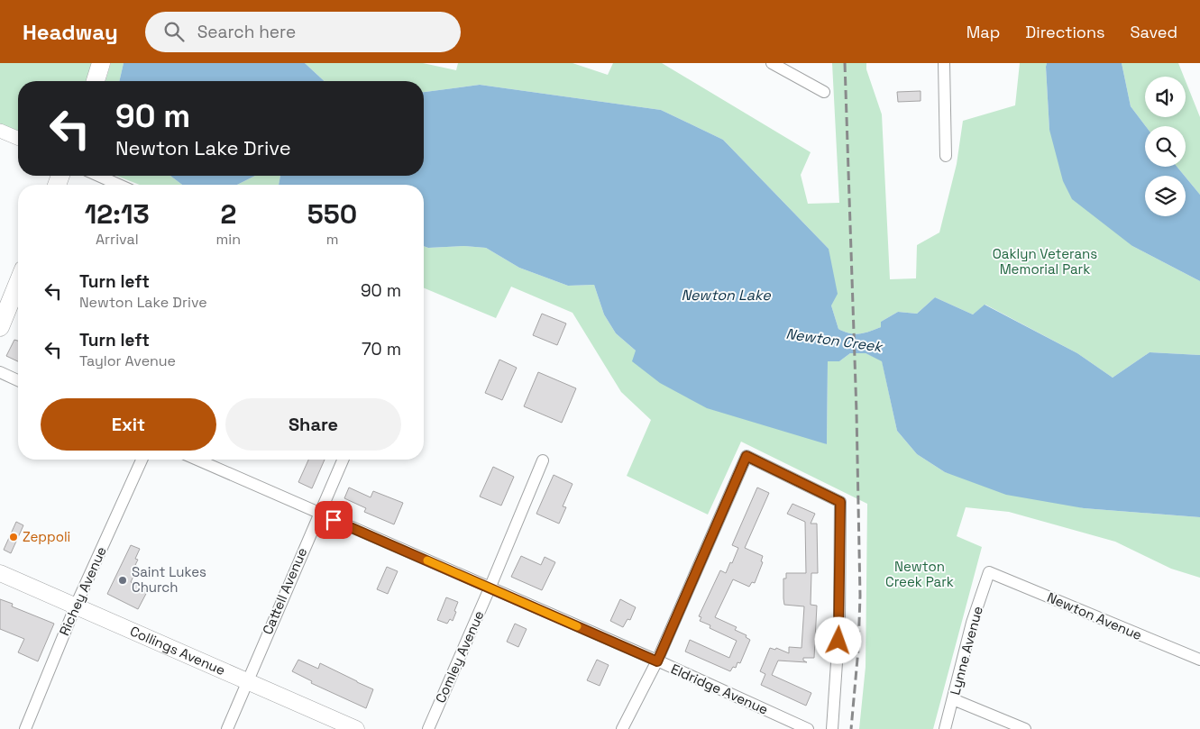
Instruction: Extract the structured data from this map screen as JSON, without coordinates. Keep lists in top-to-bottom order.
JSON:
{
  "streets": {
    "main road": ["Collings Avenue"],
    "street": [
      "Richey Avenue",
      "Cattell Avenue",
      "Newton Avenue",
      "Lynne Avenue",
      "Comley Avenue",
      "Eldridge Avenue"
    ]
  },
  "crossings": [
    ["Richey Avenue", "Collings Avenue"],
    ["Cattell Avenue", "Collings Avenue"],
    ["Cattell Avenue", "Eldridge Avenue"],
    ["Newton Avenue", "Lynne Avenue"],
    ["Comley Avenue", "Eldridge Avenue"]
  ],
  "water": ["Newton Lake", "Newton Creek"],
  "parks": ["Oaklyn Veterans Memorial Park", "Newton Creek Park"],
  "places": ["Zeppoli", "Saint Lukes Church"],
  "page": {
    "header": "Headway",
    "search": "Search here",
    "nav": ["Map", "Directions", "Saved"],
    "turn": ["90 m", "Newton Lake Drive"],
    "eta": [
      "12:13",
      "Arrival",
      "2",
      "min",
      "550",
      "m"
    ],
    "list": [
      {
        "name": "Turn left",
        "note": "Newton Lake Drive",
        "value": "90 m"
      },
      {
        "name": "Turn left",
        "note": "Taylor Avenue",
        "value": "70 m"
      }
    ],
    "buttons": ["Exit", "Share"]
  }
}
